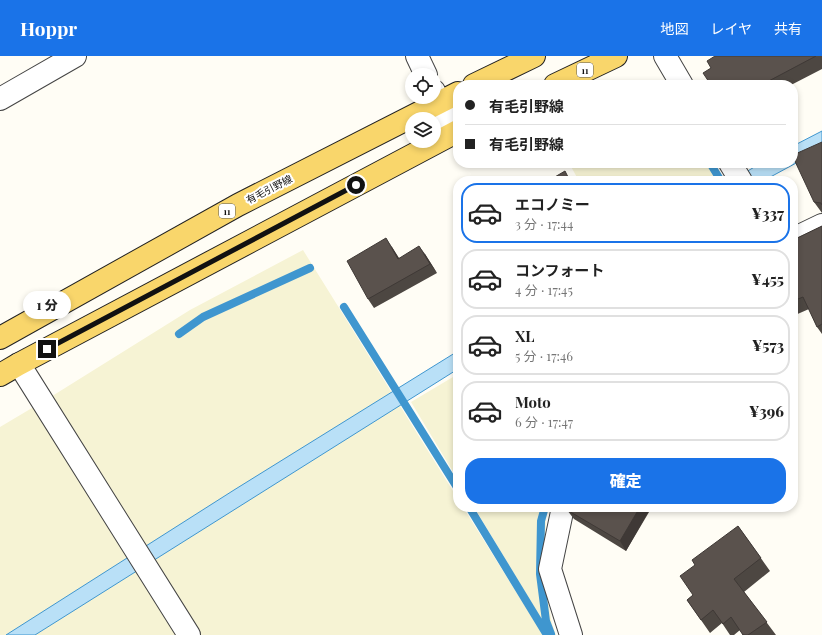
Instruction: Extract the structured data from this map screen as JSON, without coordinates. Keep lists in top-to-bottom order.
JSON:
{
  "streets": {
    "main road": ["11", "有毛引野線"]
  },
  "page": {
    "header": "Hoppr",
    "nav": ["地図", "レイヤ", "共有"],
    "banner": ["有毛引野線", "有毛引野線"],
    "list": [
      {
        "name": "エコノミー",
        "note": "3 分 · 17:44",
        "value": "¥337"
      },
      {
        "name": "コンフォート",
        "note": "4 分 · 17:45",
        "value": "¥455"
      },
      {
        "name": "XL",
        "note": "5 分 · 17:46",
        "value": "¥573"
      },
      {
        "name": "Moto",
        "note": "6 分 · 17:47",
        "value": "¥396"
      }
    ],
    "bubble": "1 分",
    "buttons": "確定"
  }
}
